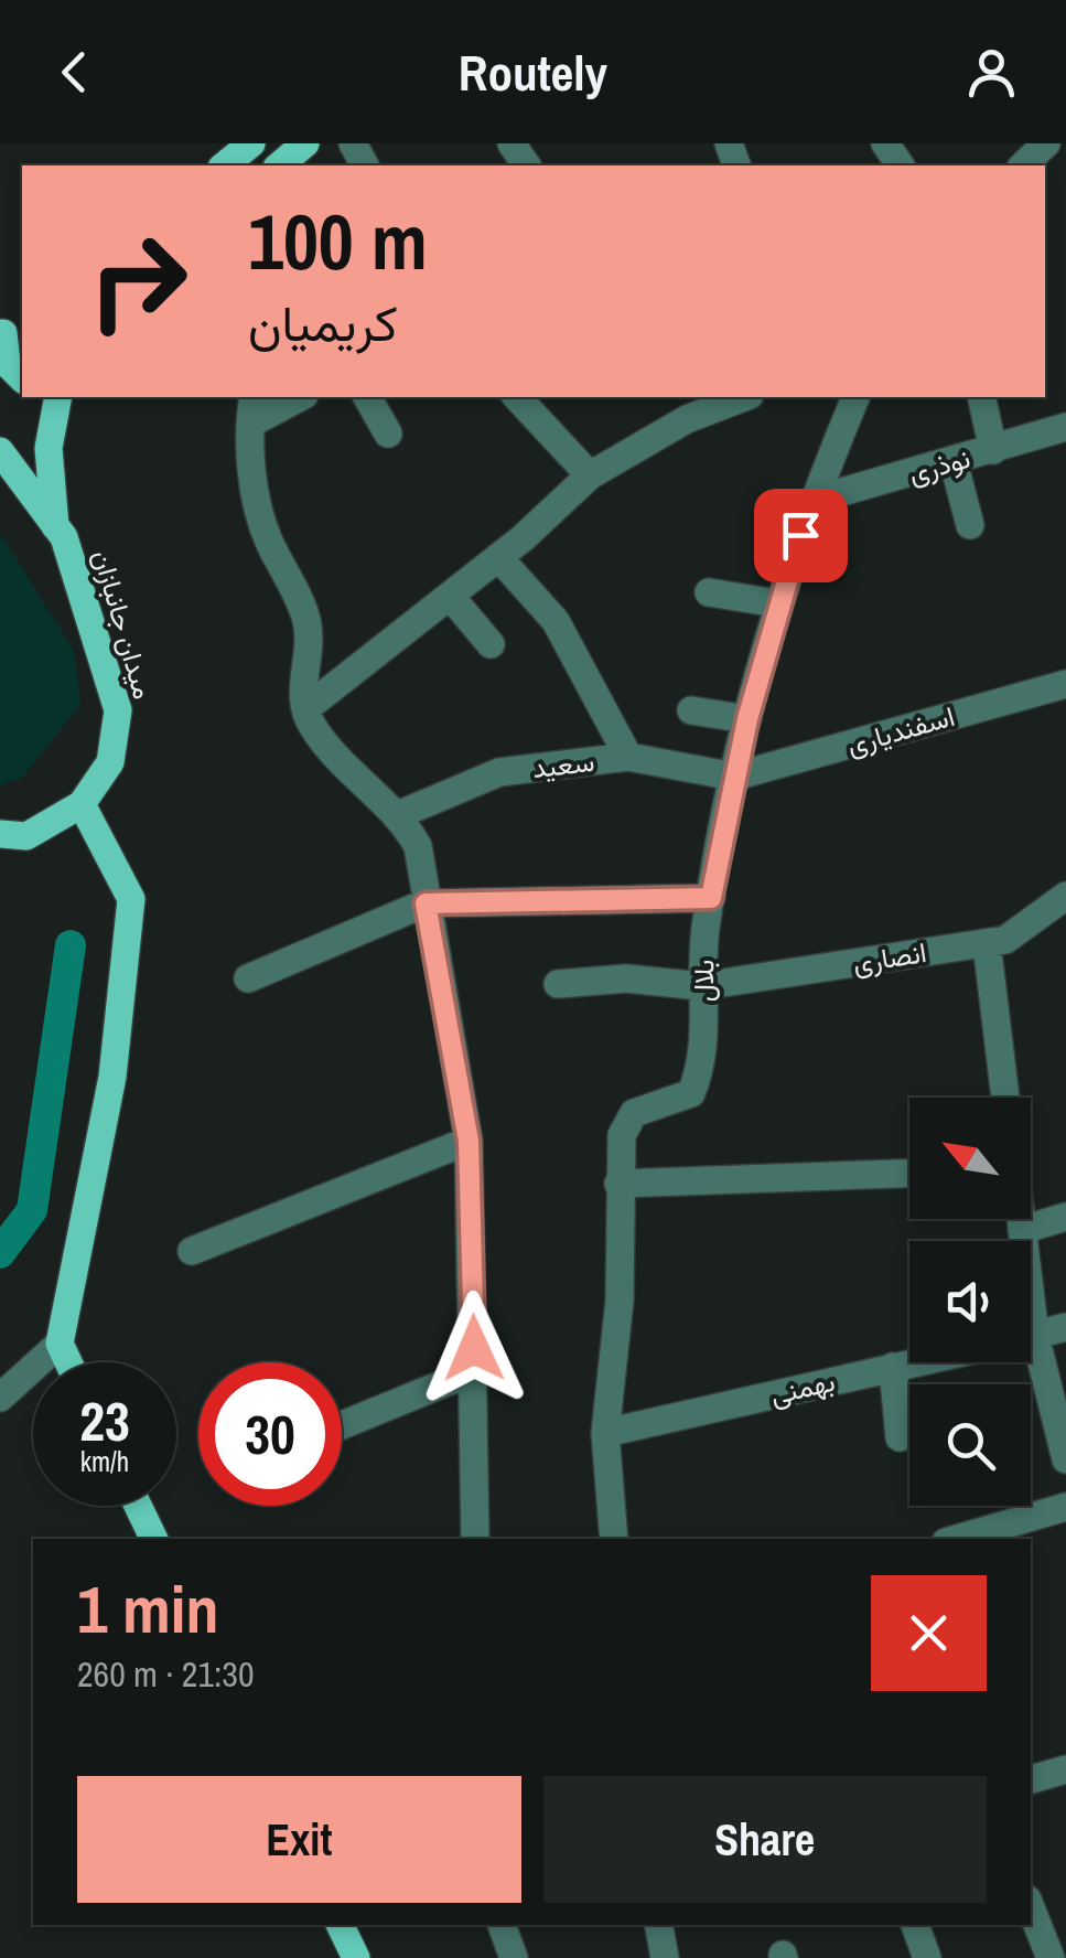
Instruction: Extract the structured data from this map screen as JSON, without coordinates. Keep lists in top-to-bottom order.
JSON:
{
  "streets": {
    "main road": ["میدان جانبازان"],
    "street": [
      "نوذری",
      "اسفندیاری",
      "سعید",
      "انصاری",
      "بلال",
      "بهمنی"
    ]
  },
  "crossings": [
    ["نوذری", "بلال"],
    ["اسفندیاری", "سعید"],
    ["اسفندیاری", "بلال"],
    ["سعید", "بلال"],
    ["انصاری", "بلال"],
    ["بلال", "بهمنی"]
  ],
  "north": "top left",
  "page": {
    "header": "Routely",
    "turn": ["100 m", "کریمیان"],
    "speed": "23 km/h",
    "limit": "30",
    "heading": ["1 min", "260 m · 21:30"],
    "buttons": ["Exit", "Share"]
  }
}
